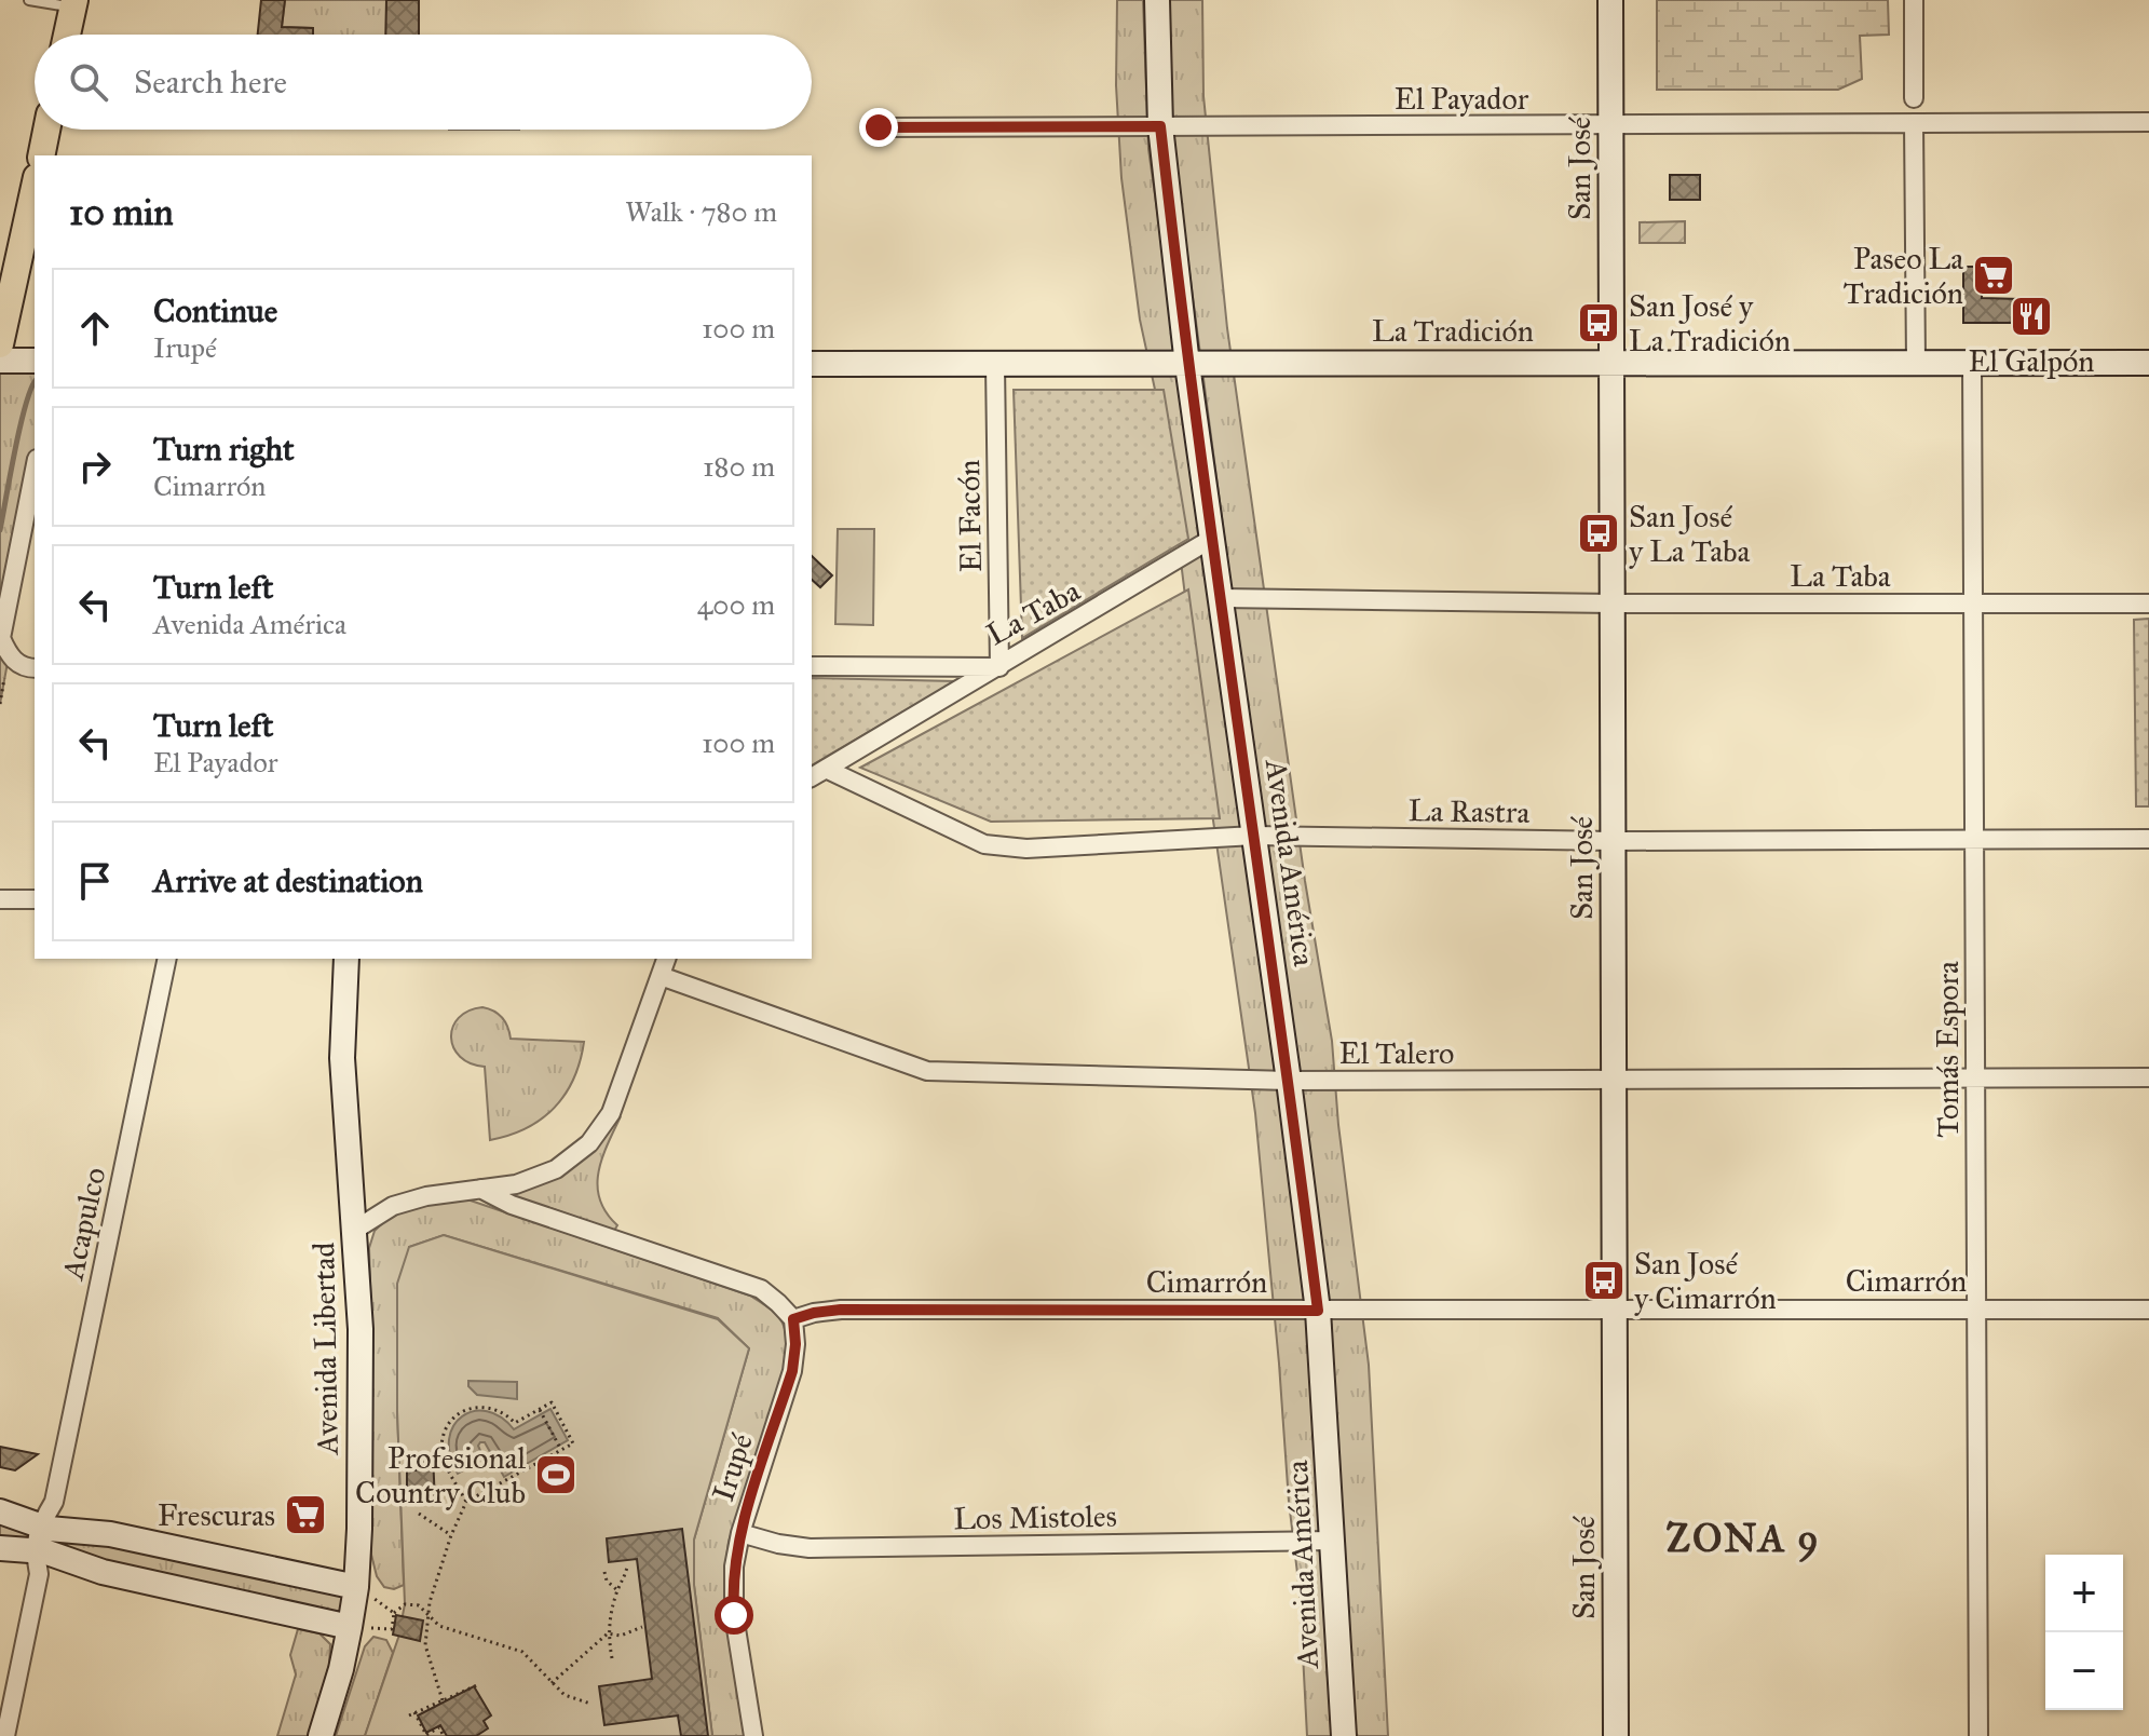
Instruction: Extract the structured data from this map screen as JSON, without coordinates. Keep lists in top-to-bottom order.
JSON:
{
  "streets": {
    "street": [
      "El Payador",
      "San José",
      "La Tradición",
      "El Facón",
      "La Taba",
      "La Rastra",
      "Avenida América",
      "Tomás Espora",
      "El Talero",
      "Acapulco",
      "Cimarrón",
      "Avenida Libertad",
      "Irupé",
      "Los Mistoles"
    ]
  },
  "crossings": [
    ["El Payador", "San José"],
    ["El Payador", "Avenida América"],
    ["San José", "La Tradición"],
    ["San José", "La Taba"],
    ["San José", "La Rastra"],
    ["San José", "El Talero"],
    ["San José", "Cimarrón"],
    ["La Tradición", "El Facón"],
    ["La Tradición", "Avenida América"],
    ["La Tradición", "Tomás Espora"],
    ["El Facón", "La Taba"],
    ["La Taba", "Avenida América"],
    ["La Taba", "Tomás Espora"],
    ["La Rastra", "Avenida América"],
    ["La Rastra", "Tomás Espora"],
    ["Avenida América", "El Talero"],
    ["Avenida América", "Cimarrón"],
    ["Avenida América", "Los Mistoles"],
    ["Tomás Espora", "El Talero"],
    ["Tomás Espora", "Cimarrón"],
    ["Cimarrón", "Irupé"],
    ["Irupé", "Los Mistoles"]
  ],
  "districts": ["ZONA 9"],
  "places": {
    "supermarket": ["Paseo La Tradición", "Frescuras"],
    "restaurant": ["El Galpón"],
    "bus stop": ["San José y La Tradición", "San José y La Taba", "San José y Cimarrón"],
    "sports": ["Profesional Country Club"]
  },
  "page": {
    "search": "Search here",
    "heading": ["10 min", "Walk · 780 m"],
    "list": [
      ["Continue", "Irupé", "100 m"],
      ["Turn right", "Cimarrón", "180 m"],
      ["Turn left", "Avenida América", "400 m"],
      ["Turn left", "El Payador", "100 m"],
      "Arrive at destination"
    ],
    "map_buttons": ["+", "−"]
  }
}
